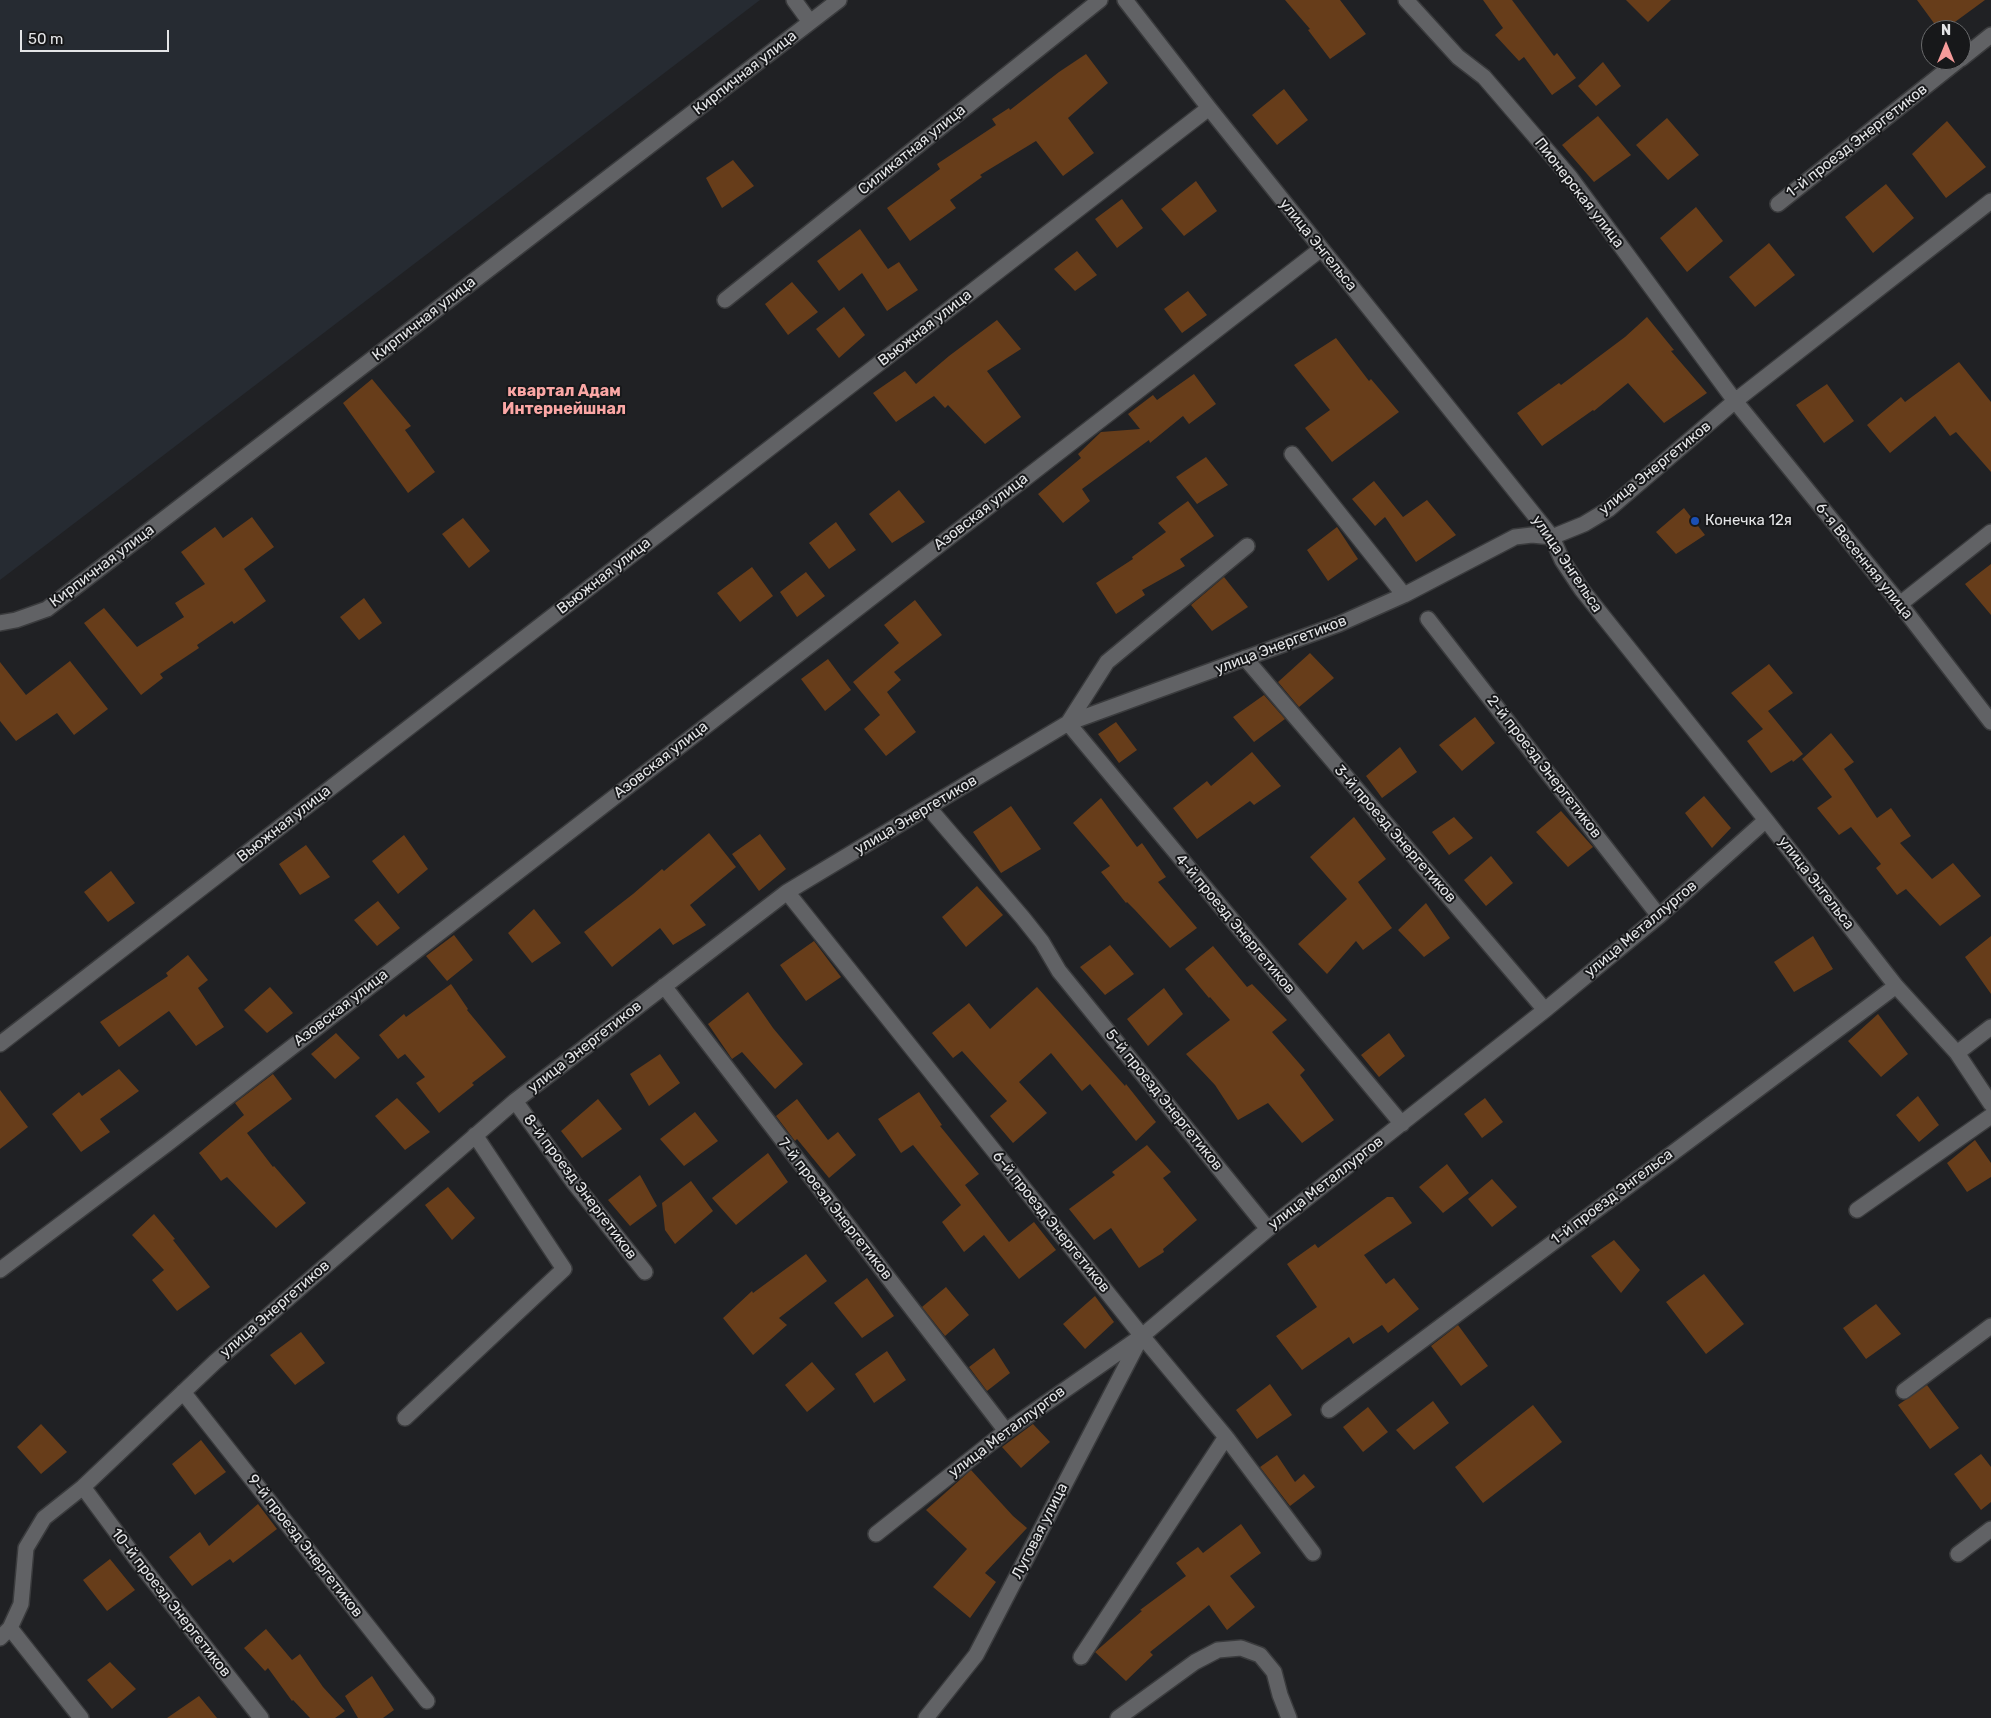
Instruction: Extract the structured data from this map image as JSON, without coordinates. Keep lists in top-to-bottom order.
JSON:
{
  "streets": {
    "street": [
      "Кирпичная улица",
      "1-й проезд Энергетиков",
      "Силикатная улица",
      "Пионерская улица",
      "улица Энгельса",
      "Вьюжная улица",
      "улица Энергетиков",
      "Азовская улица",
      "6-я Весенняя улица",
      "2-й проезд Энергетиков",
      "3-й проезд Энергетиков",
      "4-й проезд Энергетиков",
      "улица Металлургов",
      "5-й проезд Энергетиков",
      "8-й проезд Энергетиков",
      "1-й проезд Энгельса",
      "7-й проезд Энергетиков",
      "6-й проезд Энергетиков",
      "Луговая улица",
      "9-й проезд Энергетиков",
      "10-й проезд Энергетиков"
    ]
  },
  "crossings": [
    ["Пионерская улица", "улица Энергетиков"],
    ["Пионерская улица", "6-я Весенняя улица"],
    ["улица Энгельса", "Вьюжная улица"],
    ["улица Энгельса", "улица Энергетиков"],
    ["улица Энгельса", "Азовская улица"],
    ["улица Энгельса", "улица Металлургов"],
    ["улица Энгельса", "1-й проезд Энгельса"],
    ["улица Энергетиков", "6-я Весенняя улица"],
    ["улица Энергетиков", "3-й проезд Энергетиков"],
    ["улица Энергетиков", "4-й проезд Энергетиков"],
    ["улица Энергетиков", "5-й проезд Энергетиков"],
    ["улица Энергетиков", "8-й проезд Энергетиков"],
    ["улица Энергетиков", "7-й проезд Энергетиков"],
    ["улица Энергетиков", "6-й проезд Энергетиков"],
    ["улица Энергетиков", "9-й проезд Энергетиков"],
    ["улица Энергетиков", "10-й проезд Энергетиков"],
    ["2-й проезд Энергетиков", "улица Металлургов"],
    ["3-й проезд Энергетиков", "улица Металлургов"],
    ["4-й проезд Энергетиков", "улица Металлургов"],
    ["улица Металлургов", "5-й проезд Энергетиков"],
    ["улица Металлургов", "7-й проезд Энергетиков"],
    ["улица Металлургов", "6-й проезд Энергетиков"],
    ["улица Металлургов", "Луговая улица"],
    ["6-й проезд Энергетиков", "Луговая улица"]
  ],
  "districts": ["квартал Адам Интернейшнал"],
  "places": ["Конечка 12я"],
  "scale_bar": "50 m",
  "north": "top"
}
